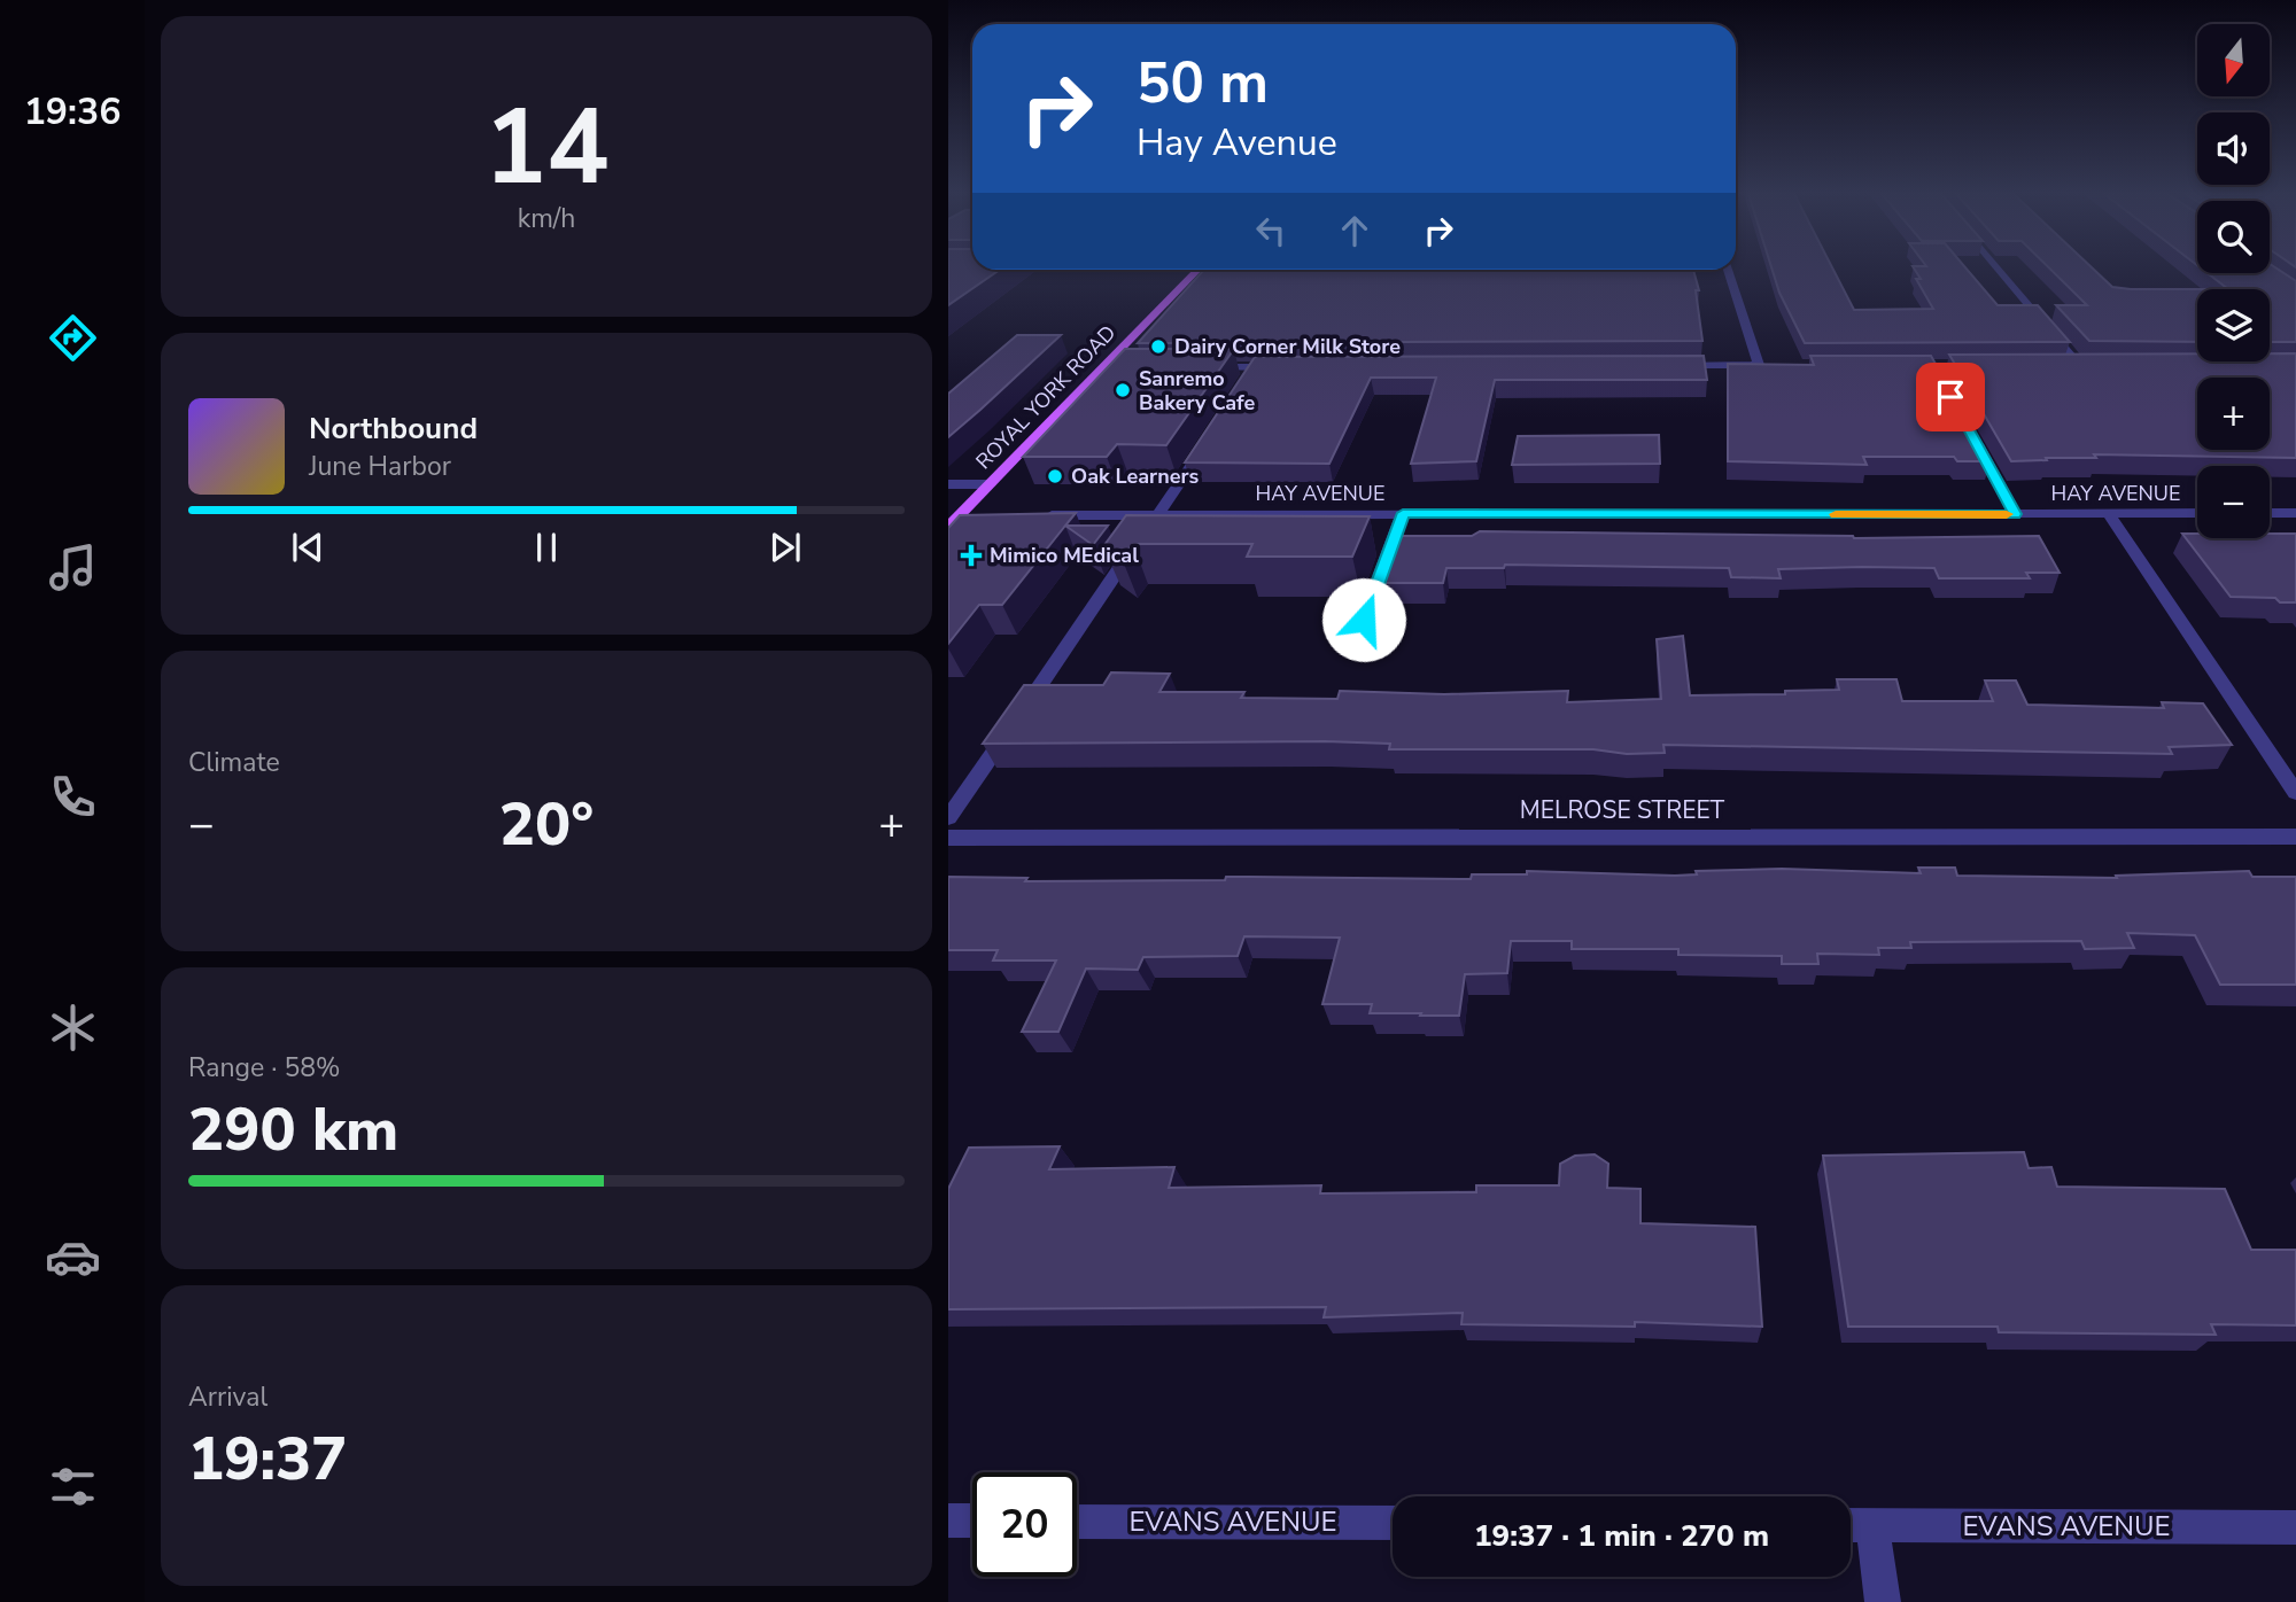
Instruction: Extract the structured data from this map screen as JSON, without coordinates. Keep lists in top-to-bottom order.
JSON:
{
  "streets": {
    "main road": ["ROYAL YORK ROAD"],
    "street": ["HAY AVENUE", "MELROSE STREET", "EVANS AVENUE"]
  },
  "places": {
    "other": ["Dairy Corner Milk Store", "Sanremo Bakery Cafe", "Oak Learners"],
    "health": ["Mimico MEdical"]
  },
  "north": "bottom",
  "page": {
    "tabs": "19:36",
    "tile": [
      ["14", "km/h"],
      "Climate",
      ["Range · 58%", "290 km"],
      ["Arrival", "19:37"]
    ],
    "map_buttons": ["+", "−"],
    "turn": ["50 m", "Hay Avenue"],
    "song": ["Northbound", "June Harbor"],
    "heat": ["−", "20°", "+"],
    "limit": "20",
    "trip": "19:37 · 1 min · 270 m"
  }
}
